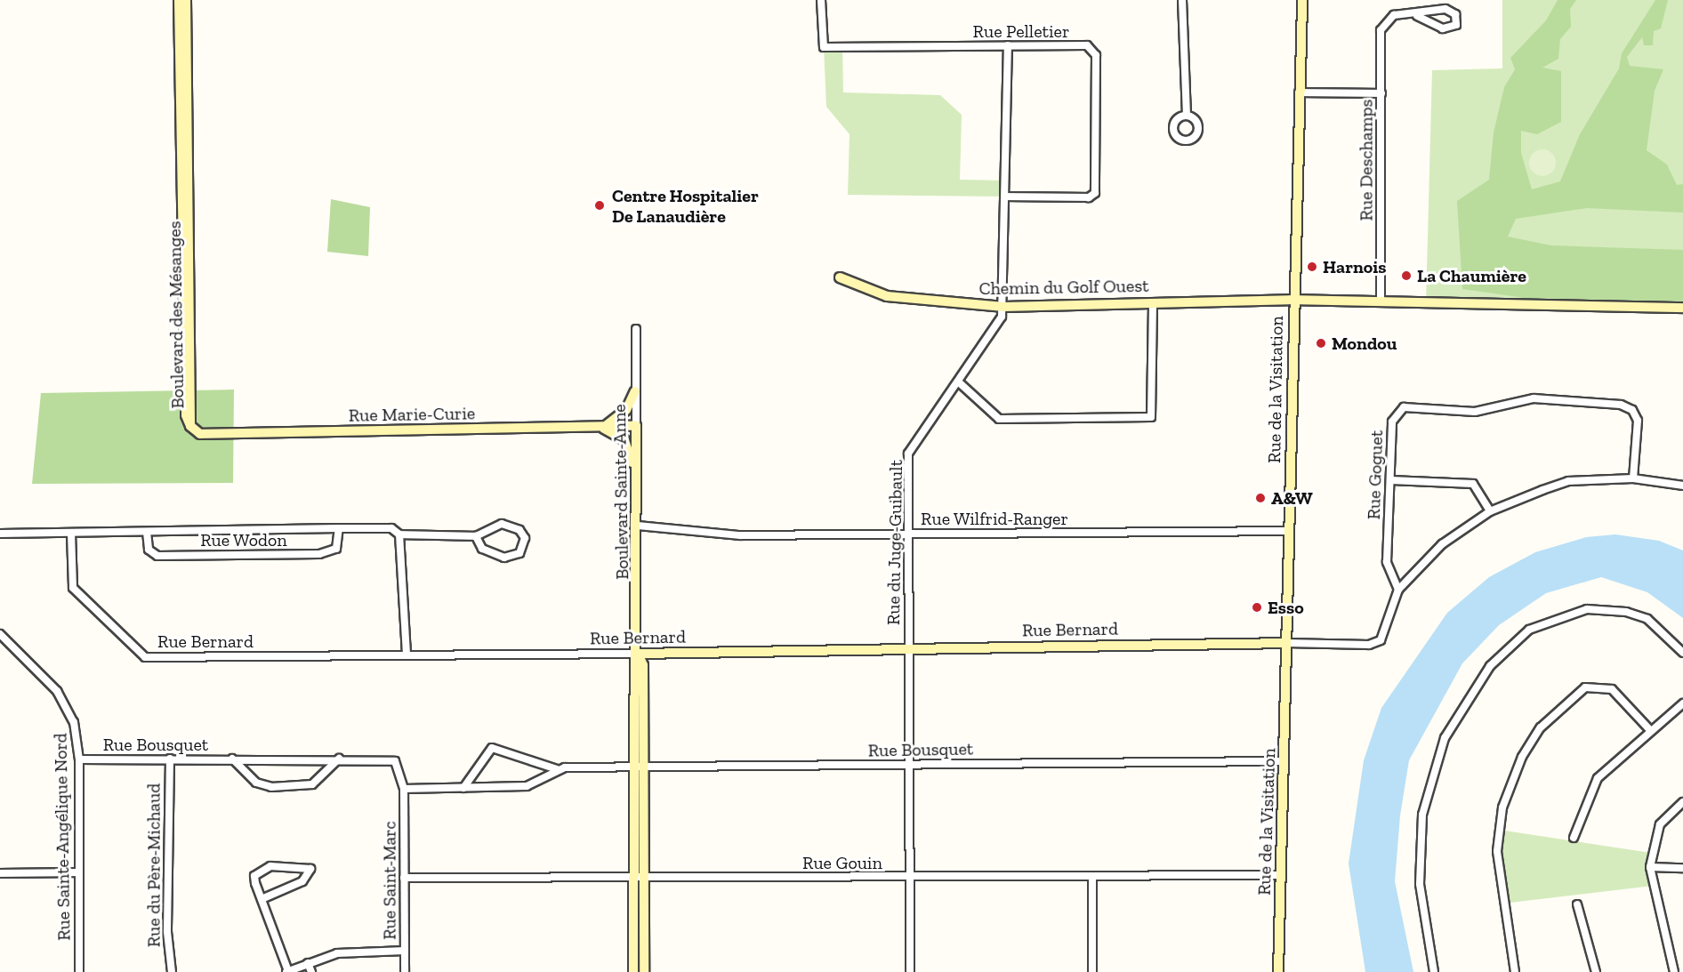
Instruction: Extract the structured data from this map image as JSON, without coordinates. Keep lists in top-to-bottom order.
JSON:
{
  "streets": {
    "street": [
      "Rue Pelletier",
      "Rue Deschamps",
      "Chemin du Golf Ouest",
      "Boulevard des Mésanges",
      "Rue de la Visitation",
      "Rue Marie-Curie",
      "Rue Goguet",
      "Boulevard Sainte-Anne",
      "Rue Wilfrid-Ranger",
      "Rue Wodon",
      "Rue du Juge-Guibault",
      "Rue Bernard",
      "Rue Bousquet",
      "Rue Sainte-Angélique Nord",
      "Rue Gouin",
      "Rue du Père-Michaud",
      "Rue Saint-Marc"
    ]
  },
  "crossings": [
    ["Rue Pelletier", "Rue du Juge-Guibault"],
    ["Rue Deschamps", "Chemin du Golf Ouest"],
    ["Chemin du Golf Ouest", "Rue de la Visitation"],
    ["Chemin du Golf Ouest", "Rue du Juge-Guibault"],
    ["Boulevard des Mésanges", "Rue Marie-Curie"],
    ["Rue de la Visitation", "Rue Wilfrid-Ranger"],
    ["Rue de la Visitation", "Rue Bernard"],
    ["Rue de la Visitation", "Rue Bousquet"],
    ["Rue de la Visitation", "Rue Gouin"],
    ["Rue Marie-Curie", "Boulevard Sainte-Anne"],
    ["Boulevard Sainte-Anne", "Rue Wilfrid-Ranger"],
    ["Boulevard Sainte-Anne", "Rue Bernard"],
    ["Boulevard Sainte-Anne", "Rue Bousquet"],
    ["Boulevard Sainte-Anne", "Rue Gouin"],
    ["Rue Wilfrid-Ranger", "Rue du Juge-Guibault"],
    ["Rue Wodon", "Rue Bernard"],
    ["Rue du Juge-Guibault", "Rue Bernard"],
    ["Rue du Juge-Guibault", "Rue Bousquet"],
    ["Rue du Juge-Guibault", "Rue Gouin"],
    ["Rue Bousquet", "Rue Sainte-Angélique Nord"],
    ["Rue Bousquet", "Rue du Père-Michaud"],
    ["Rue Bousquet", "Rue Saint-Marc"],
    ["Rue Gouin", "Rue Saint-Marc"]
  ],
  "places": [
    "Centre Hospitalier De Lanaudière",
    "Harnois",
    "La Chaumière",
    "Mondou",
    "A&W",
    "Esso"
  ]
}
